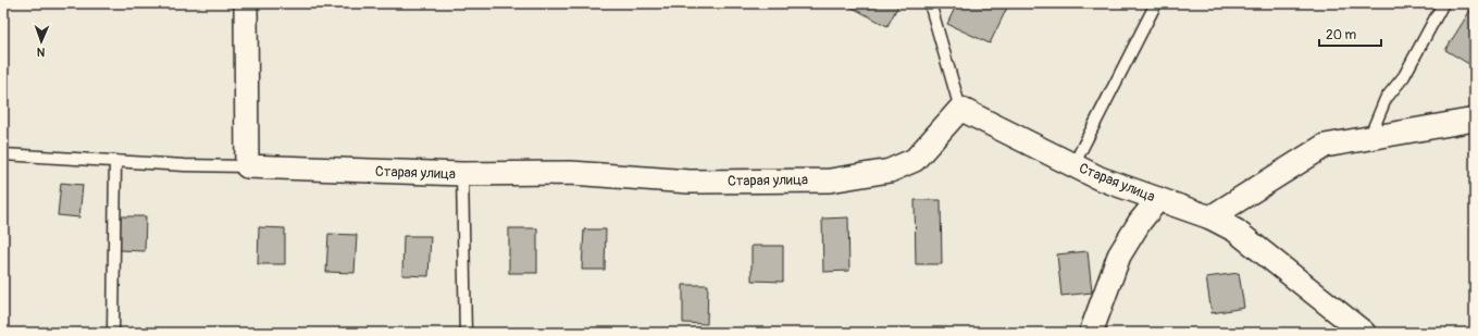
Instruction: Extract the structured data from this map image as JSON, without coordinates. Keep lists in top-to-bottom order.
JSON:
{
  "streets": {
    "street": ["Старая улица"]
  },
  "scale_bar": "20 m",
  "north": "bottom"
}
